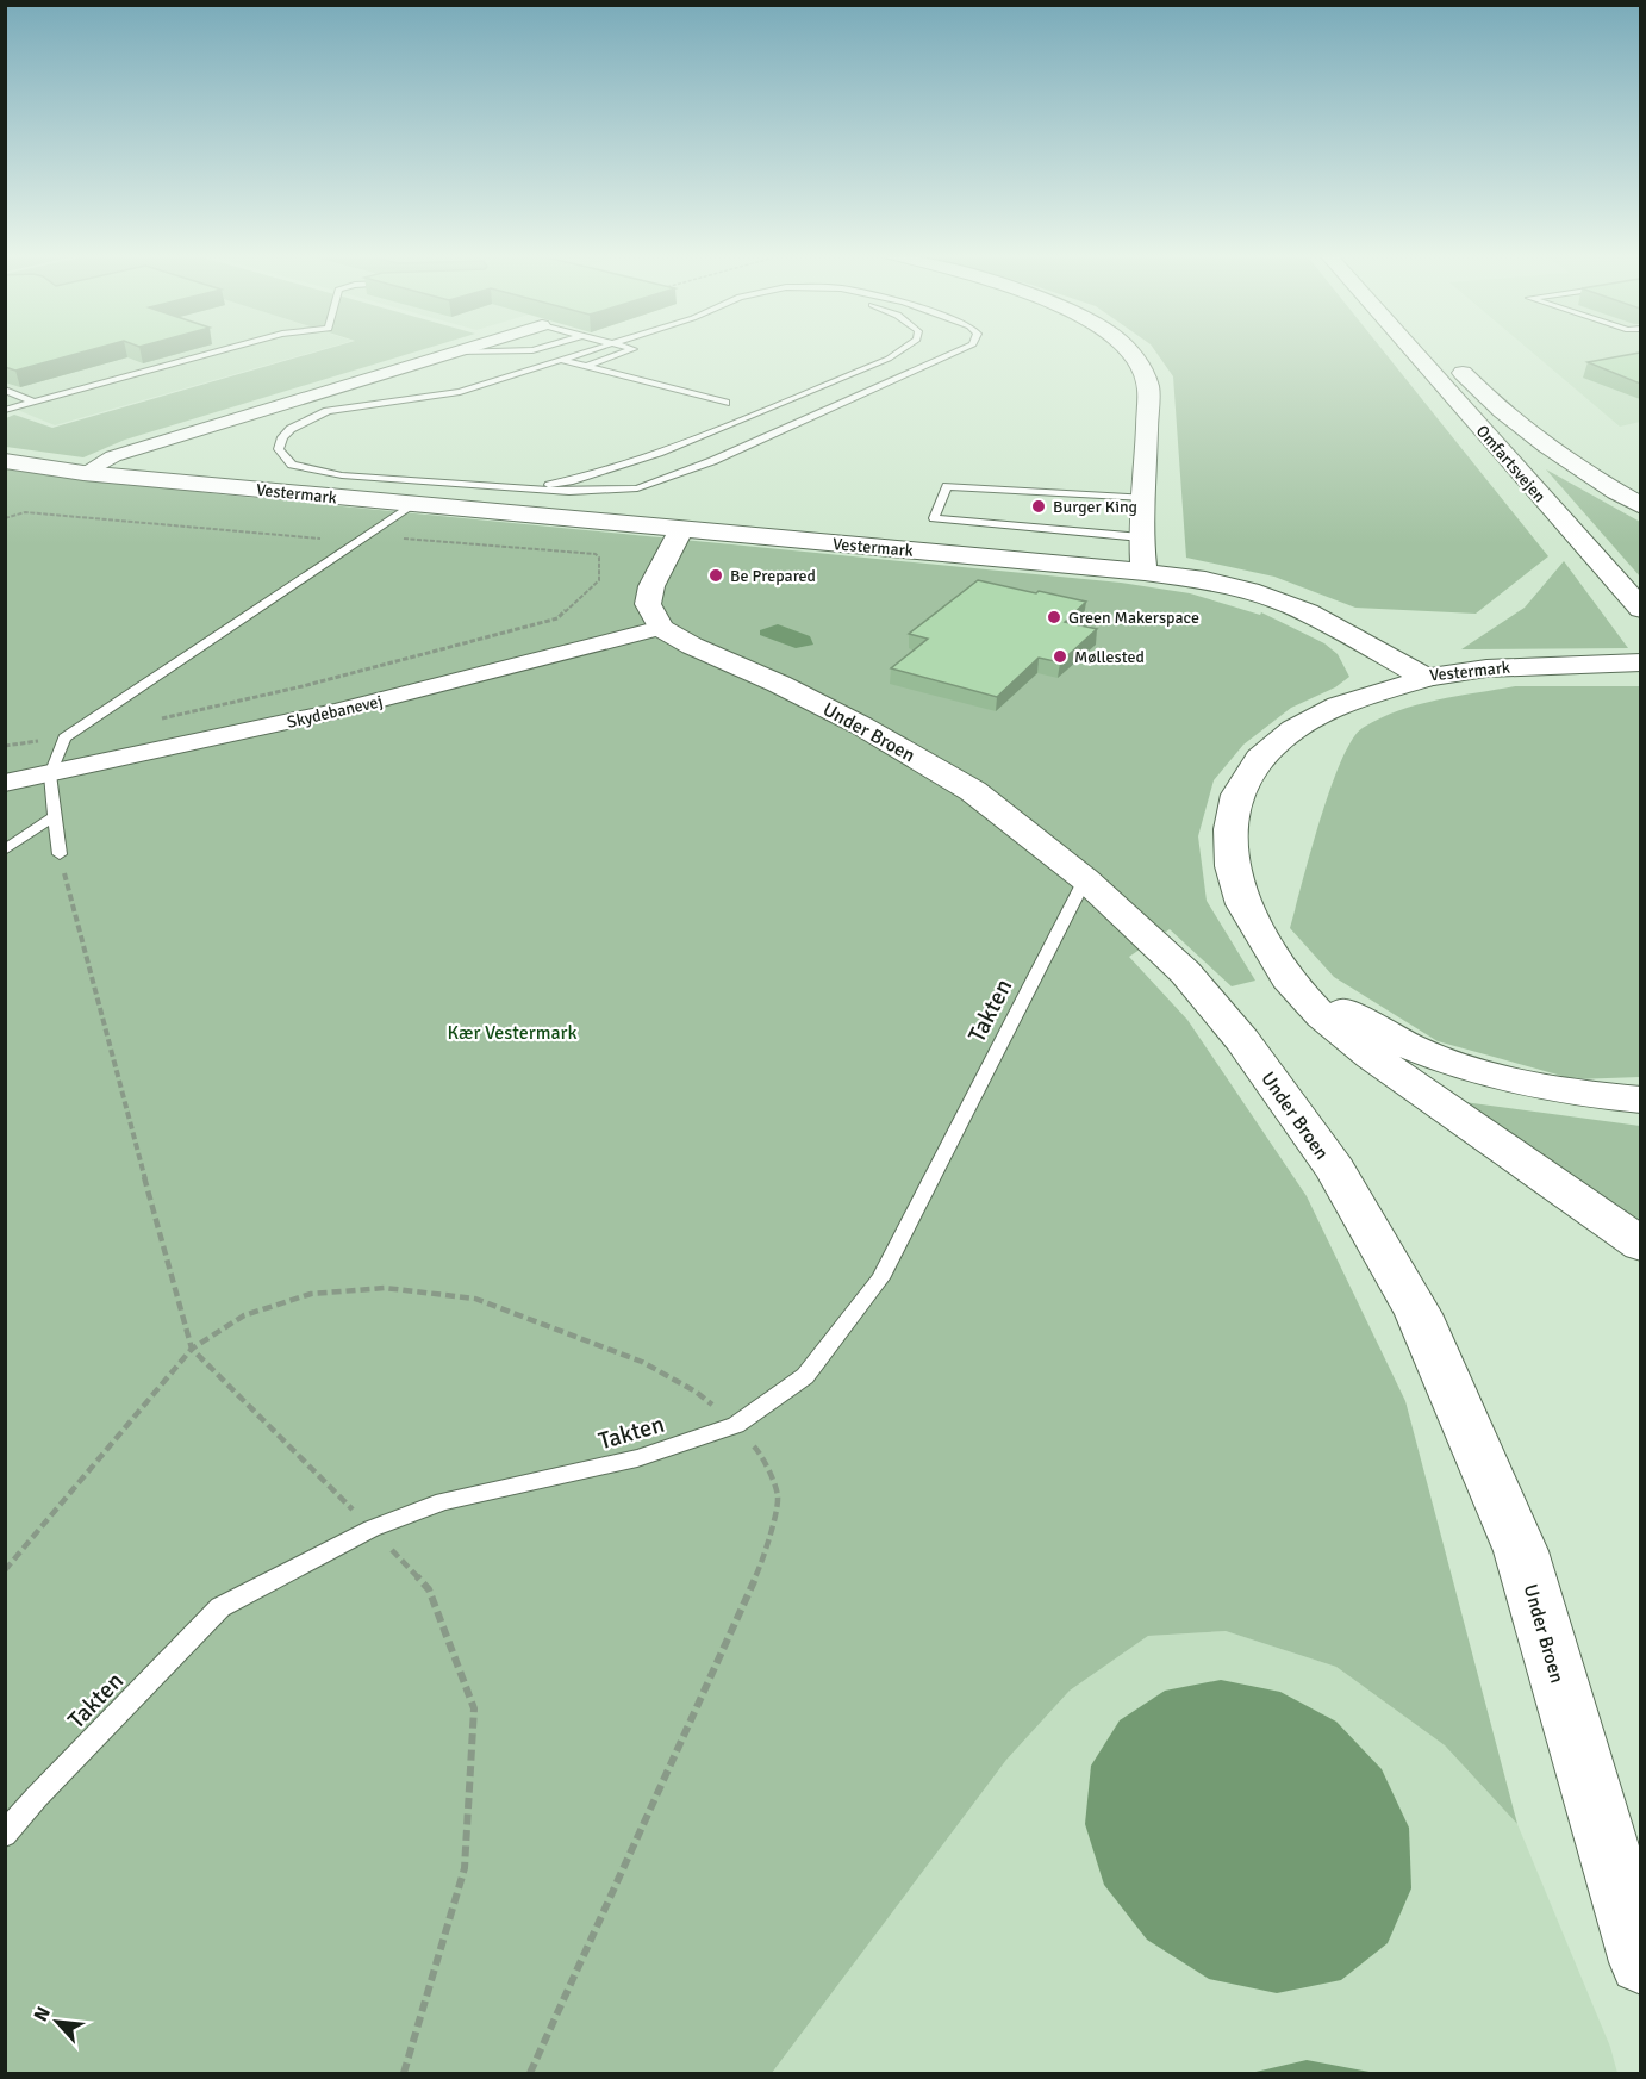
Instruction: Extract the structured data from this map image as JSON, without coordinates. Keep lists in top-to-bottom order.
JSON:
{
  "streets": {
    "main road": ["Omfartsvejen", "Vestermark", "Under Broen"],
    "street": ["Skydebanevej"],
    "lane": ["Takten"]
  },
  "crossings": [
    ["Skydebanevej", "Under Broen"],
    ["Under Broen", "Takten"]
  ],
  "parks": ["Kær Vestermark"],
  "places": [
    "Burger King",
    "Be Prepared",
    "Green Makerspace",
    "Møllested"
  ],
  "north": "top left"
}
